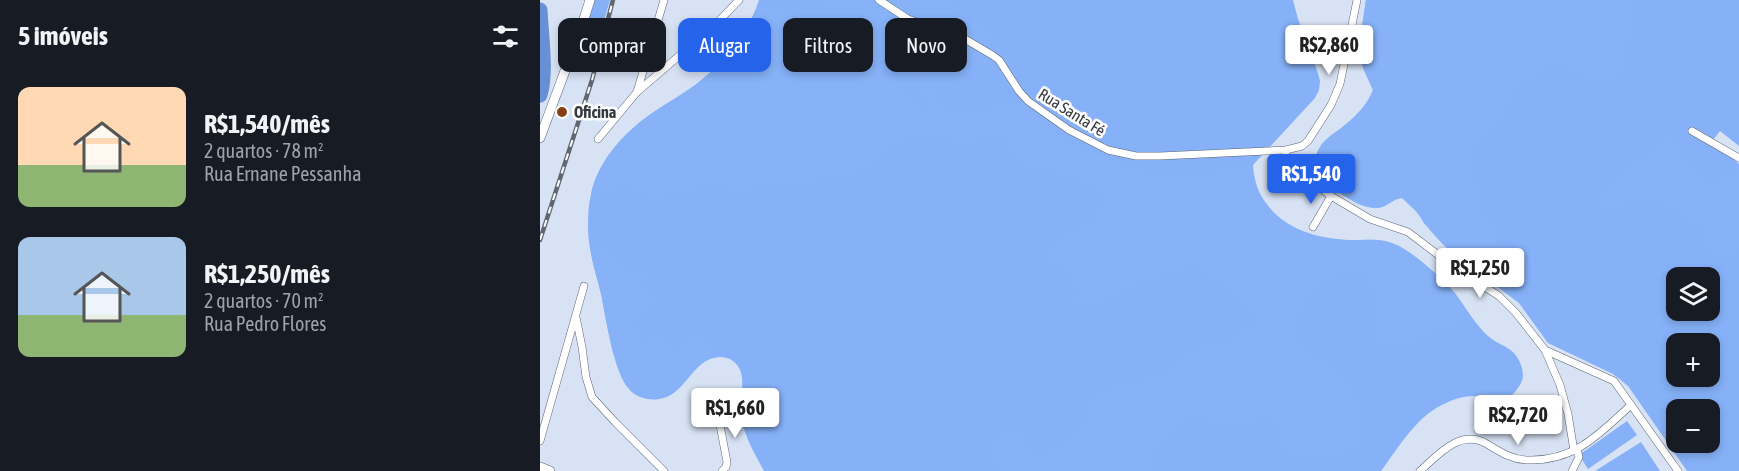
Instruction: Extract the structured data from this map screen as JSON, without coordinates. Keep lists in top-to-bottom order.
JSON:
{
  "streets": {
    "street": ["Rua Santa Fé"]
  },
  "places": ["Oficina"],
  "page": {
    "heading": "5 imóveis",
    "chip": [
      "Comprar",
      "Alugar",
      "Filtros",
      "Novo"
    ],
    "price": [
      "R$2,860",
      "R$1,540",
      "R$1,250",
      "R$1,660",
      "R$2,720"
    ],
    "list": [
      {
        "name": "R$1,540/mês",
        "note": "2 quartos · 78 m² · Rua Ernane Pessanha"
      },
      {
        "name": "R$1,250/mês",
        "note": "2 quartos · 70 m² · Rua Pedro Flores"
      }
    ],
    "map_buttons": ["+", "−"]
  }
}
